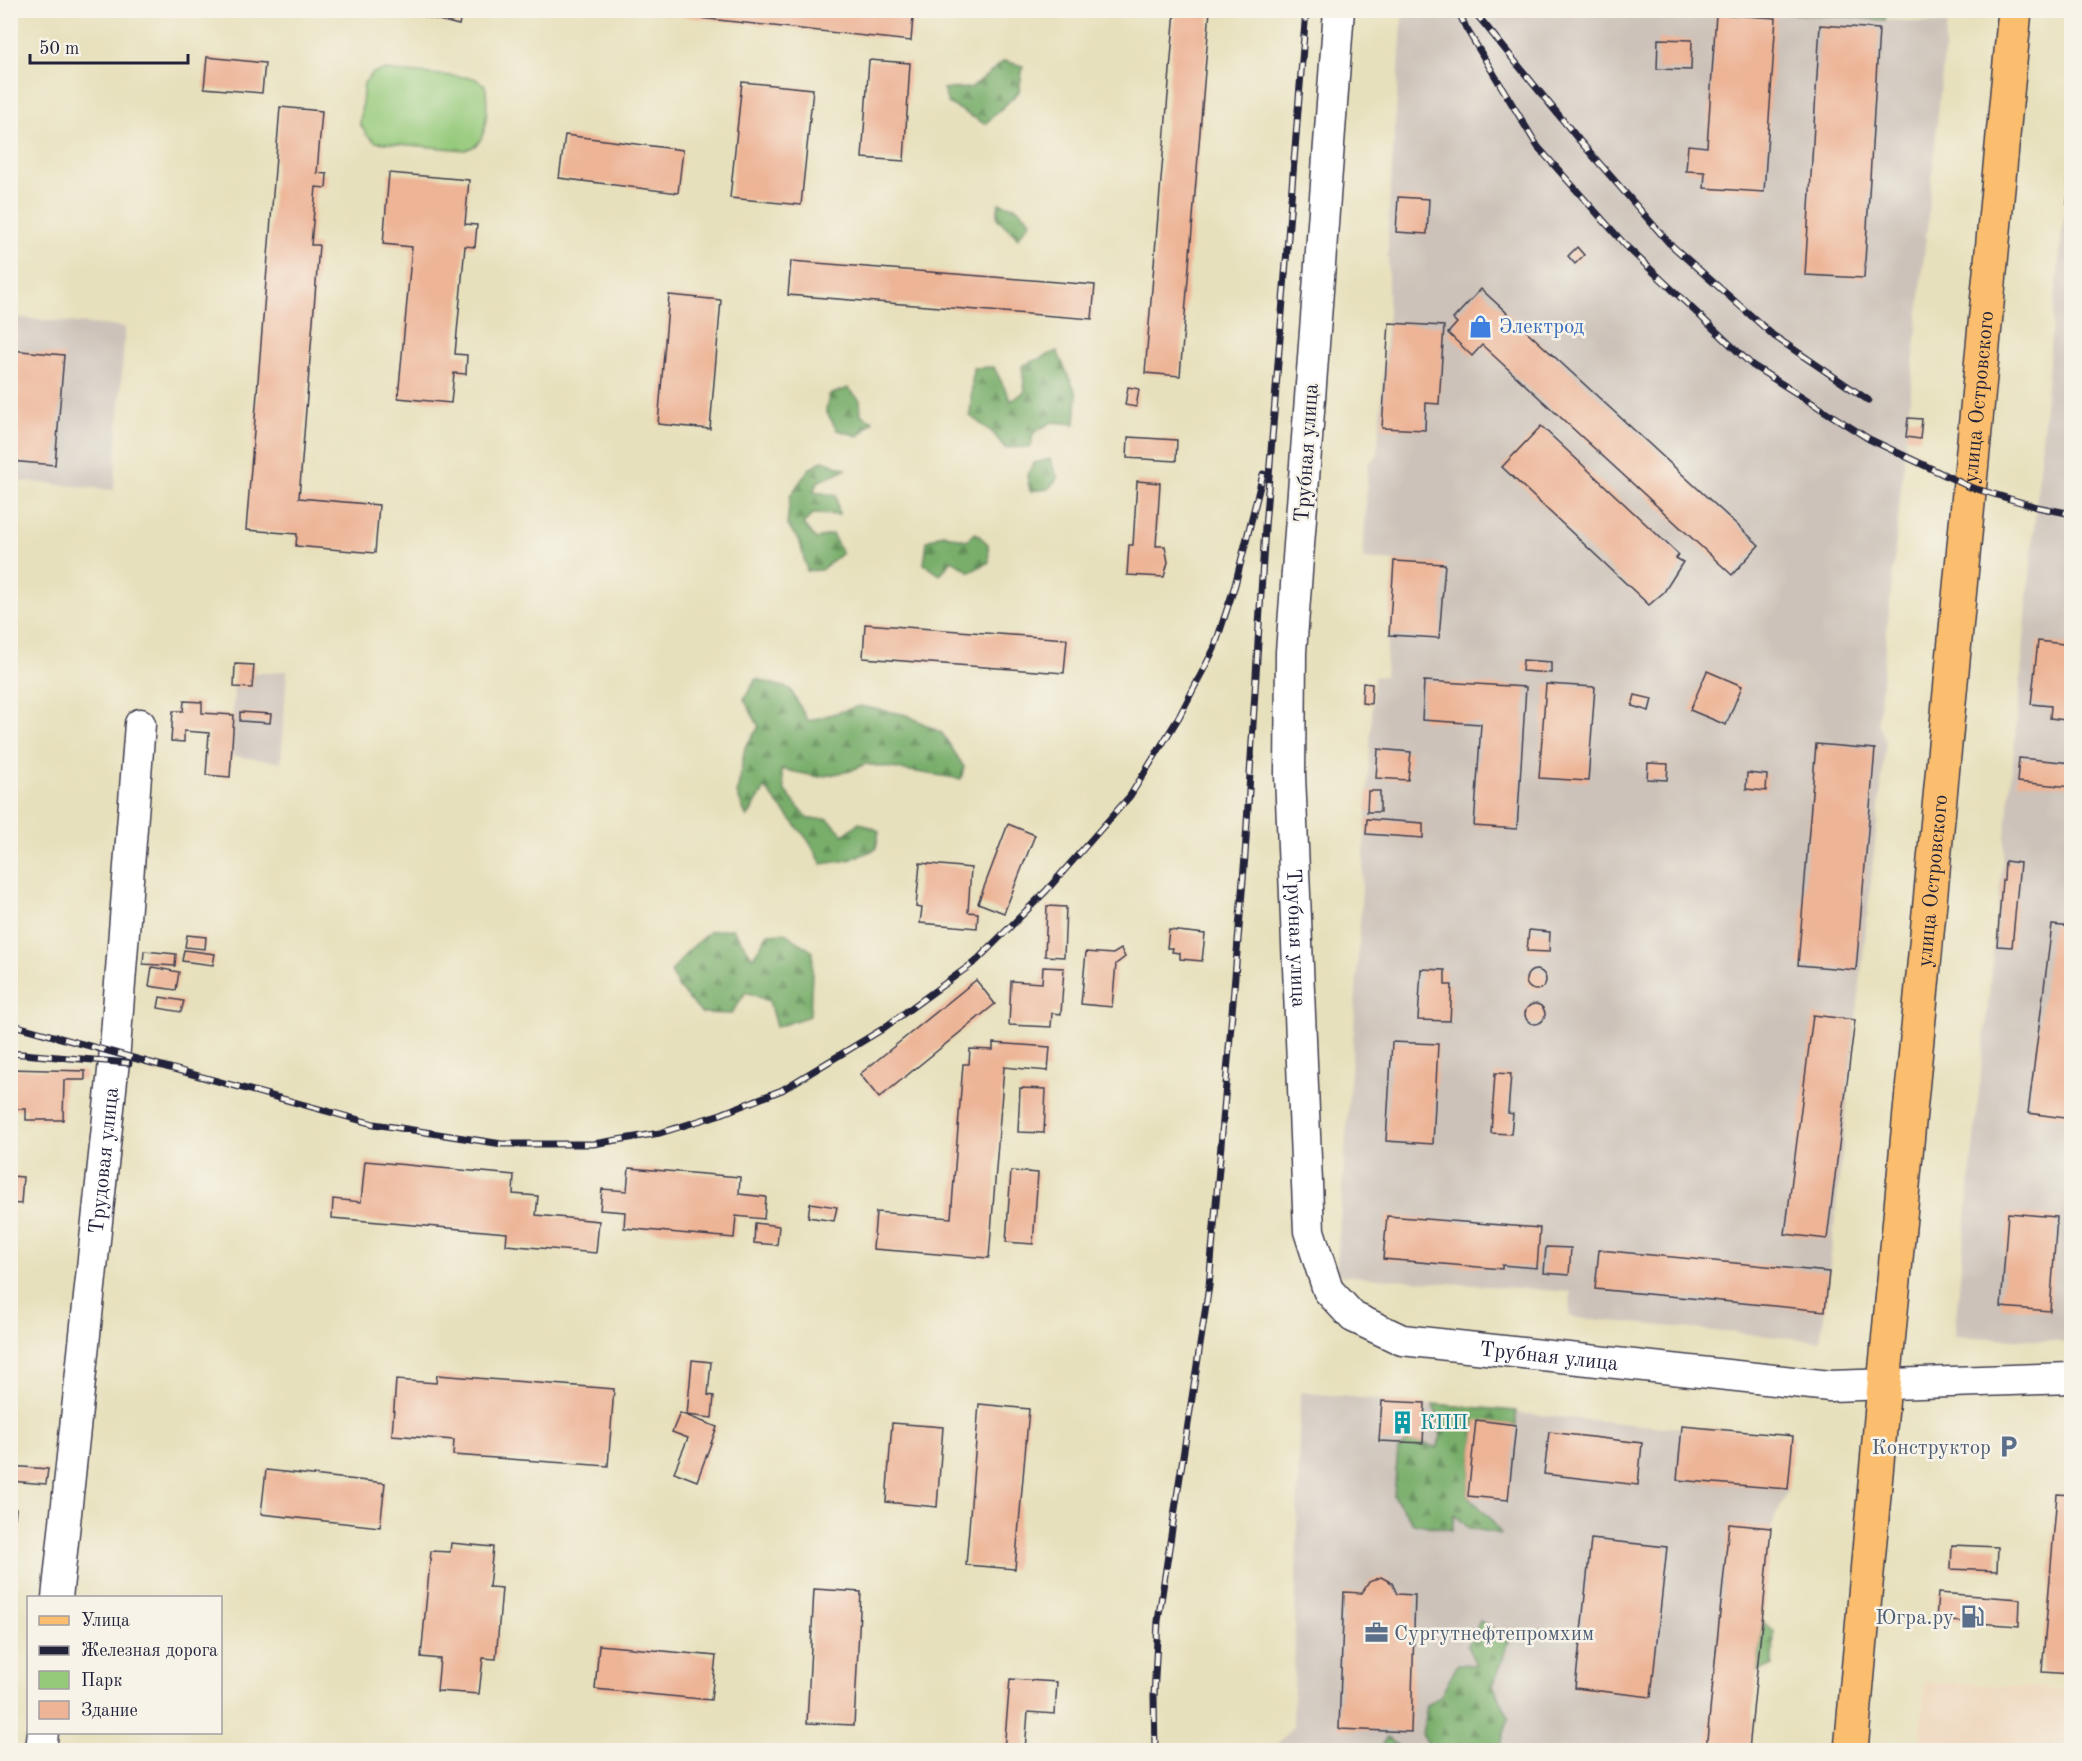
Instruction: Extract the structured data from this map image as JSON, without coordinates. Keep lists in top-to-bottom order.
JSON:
{
  "streets": {
    "main road": ["улица Островского"],
    "street": ["Трубная улица", "Трудовая улица"]
  },
  "crossings": [
    ["улица Островского", "Трубная улица"]
  ],
  "places": {
    "shop": ["Электрод"],
    "building": ["КПП"],
    "parking": ["Конструктор"],
    "fuel station": ["Югра.ру"],
    "office": ["Сургутнефтепромхим"]
  },
  "legend": [
    "Улица",
    "Железная дорога",
    "Парк",
    "Здание"
  ],
  "scale_bar": "50 m"
}
